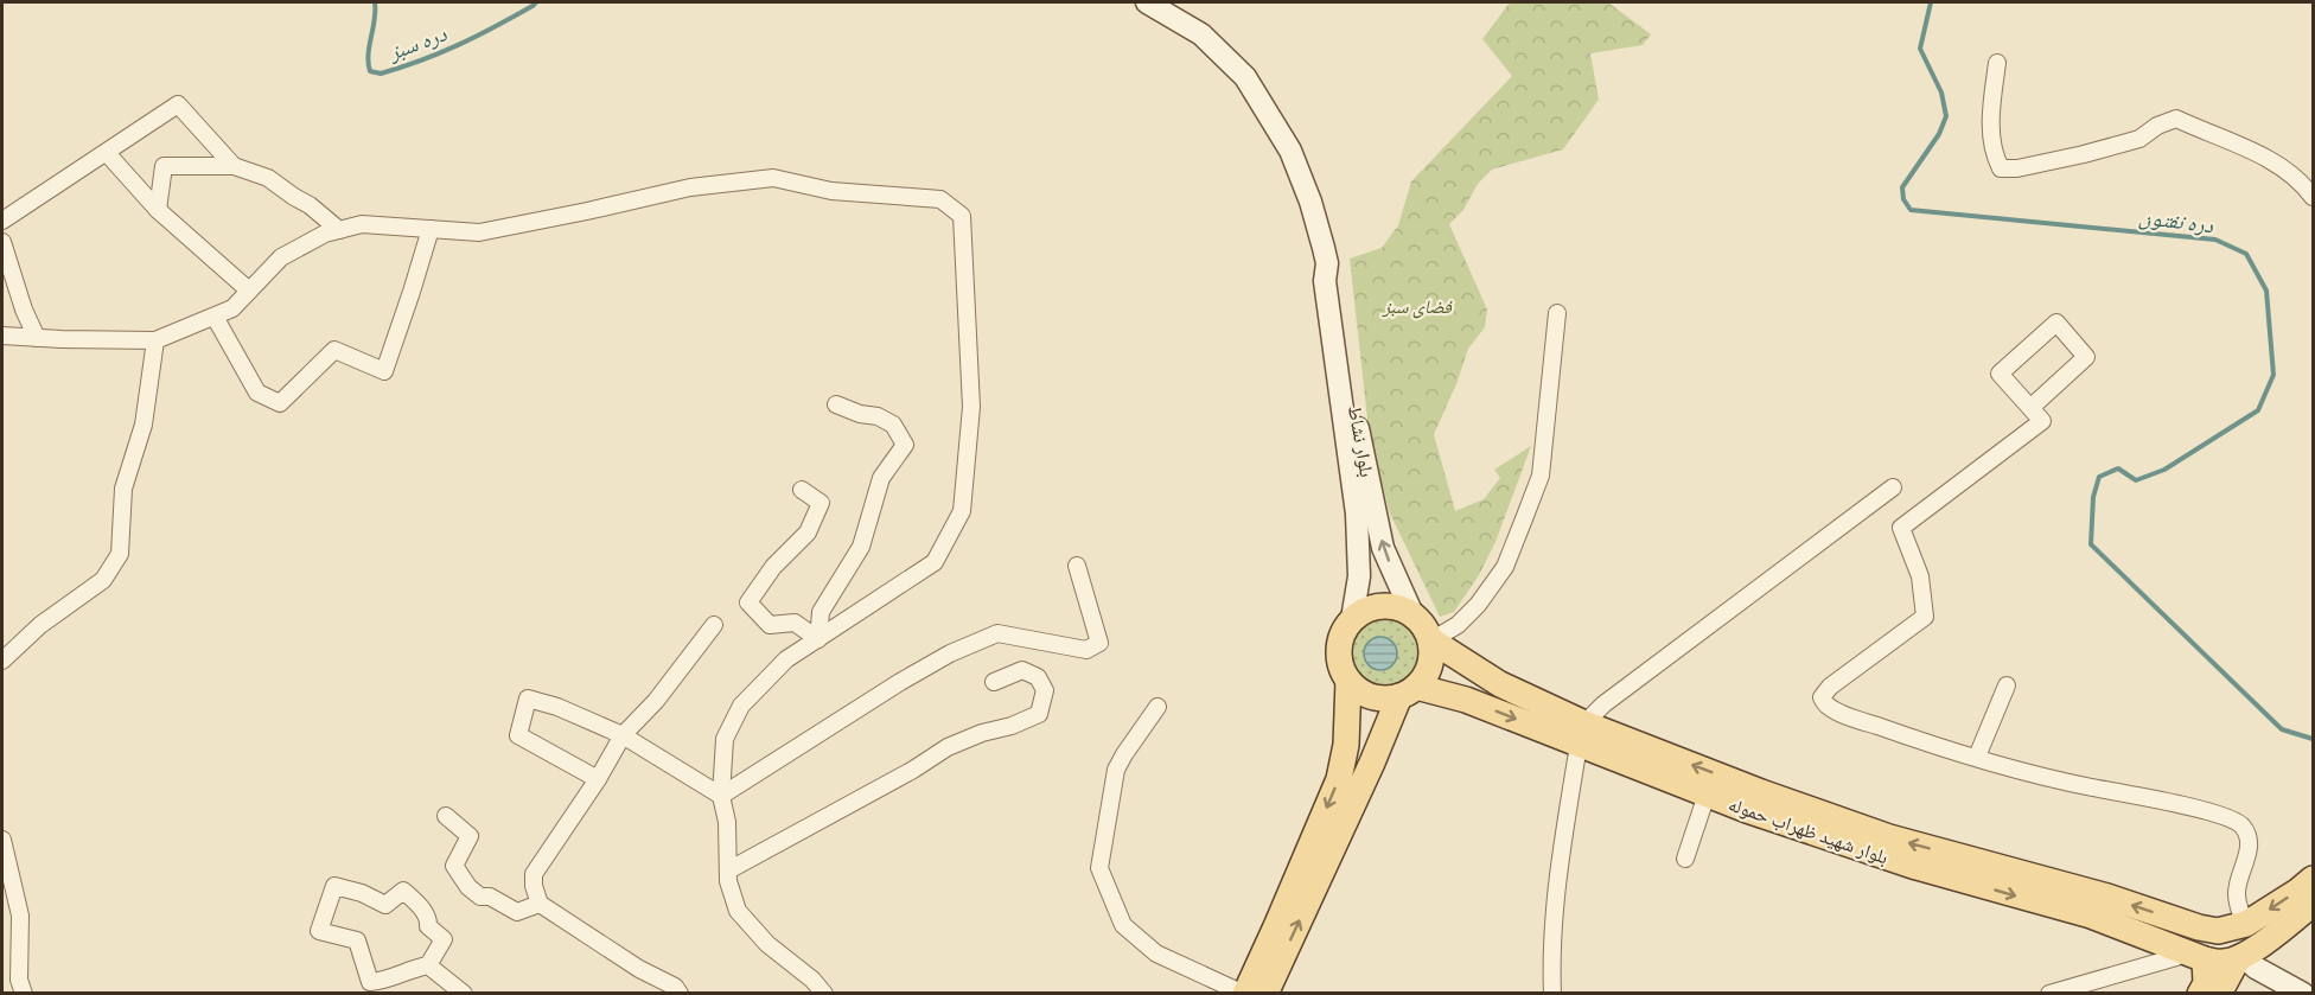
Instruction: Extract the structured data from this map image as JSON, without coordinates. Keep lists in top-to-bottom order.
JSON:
{
  "streets": {
    "main road": ["بلوار نشاط", "بلوار شهید ظهراب حموله"]
  },
  "crossings": [
    ["بلوار نشاط", "بلوار شهید ظهراب حموله"]
  ],
  "water": ["دره سبز", "دره نفتون"],
  "parks": ["فضای سبز"]
}
